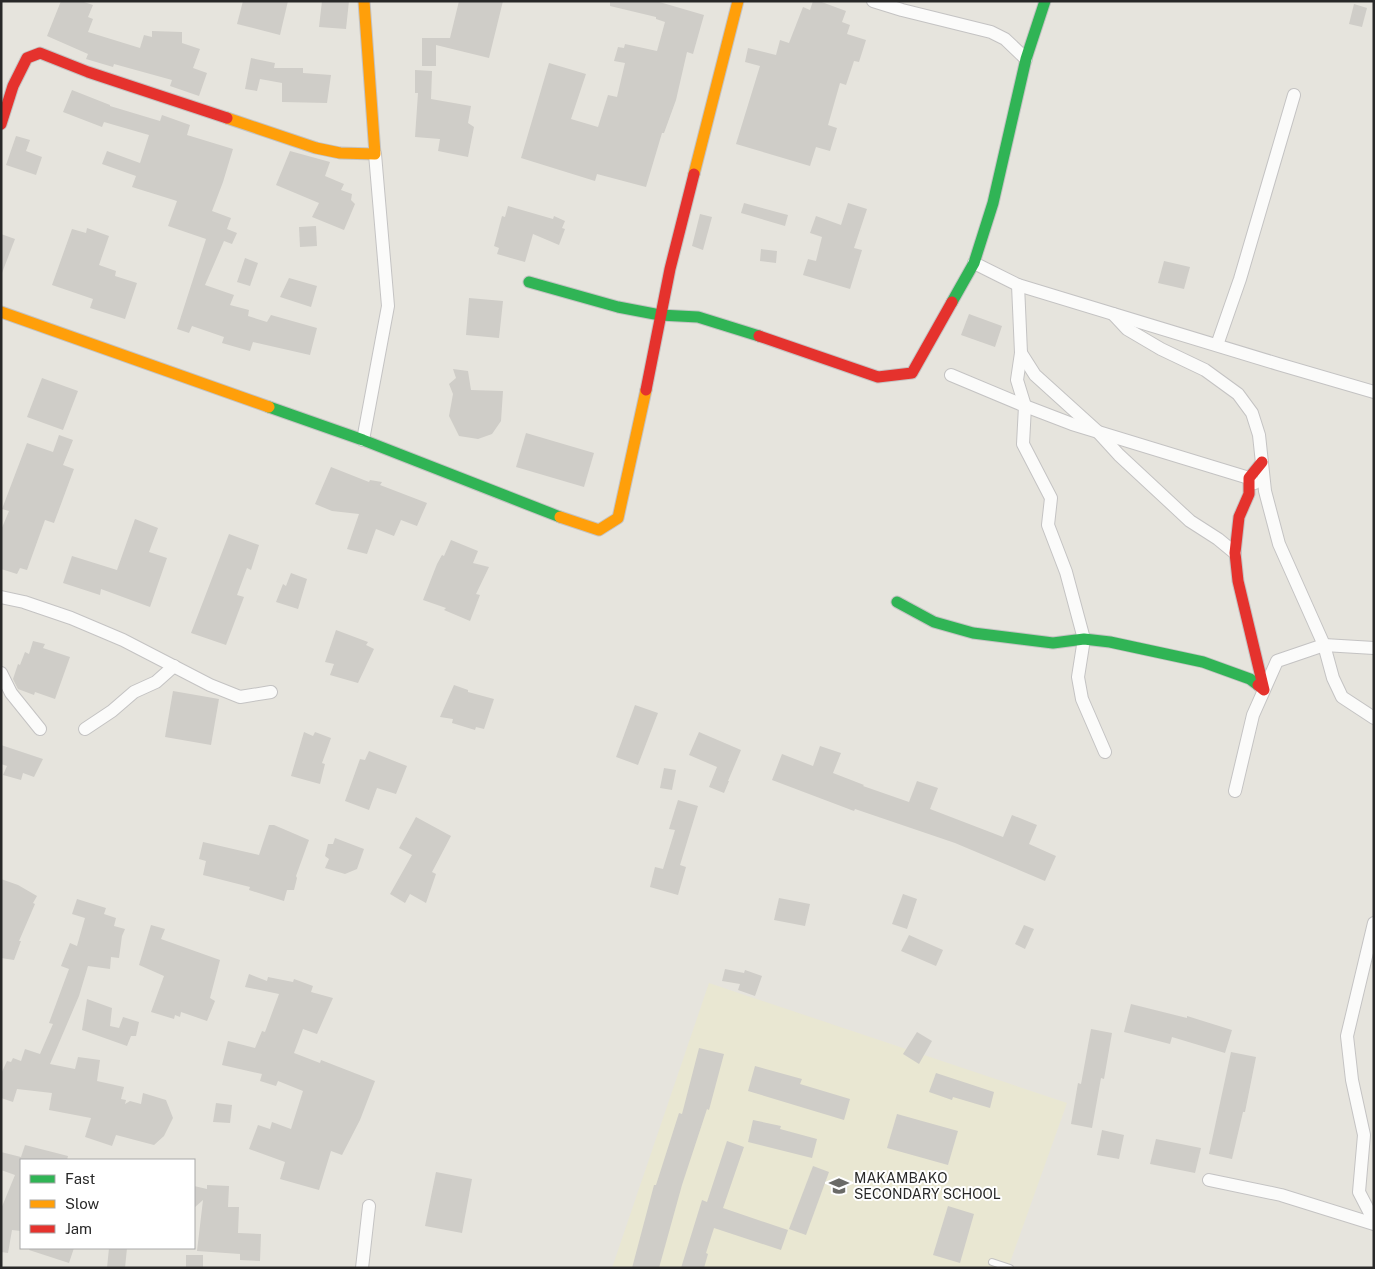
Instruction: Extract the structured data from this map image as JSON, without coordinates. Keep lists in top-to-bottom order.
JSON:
{
  "places": {
    "school or university": ["MAKAMBAKO SECONDARY SCHOOL"]
  },
  "legend": ["Fast", "Slow", "Jam"]
}
